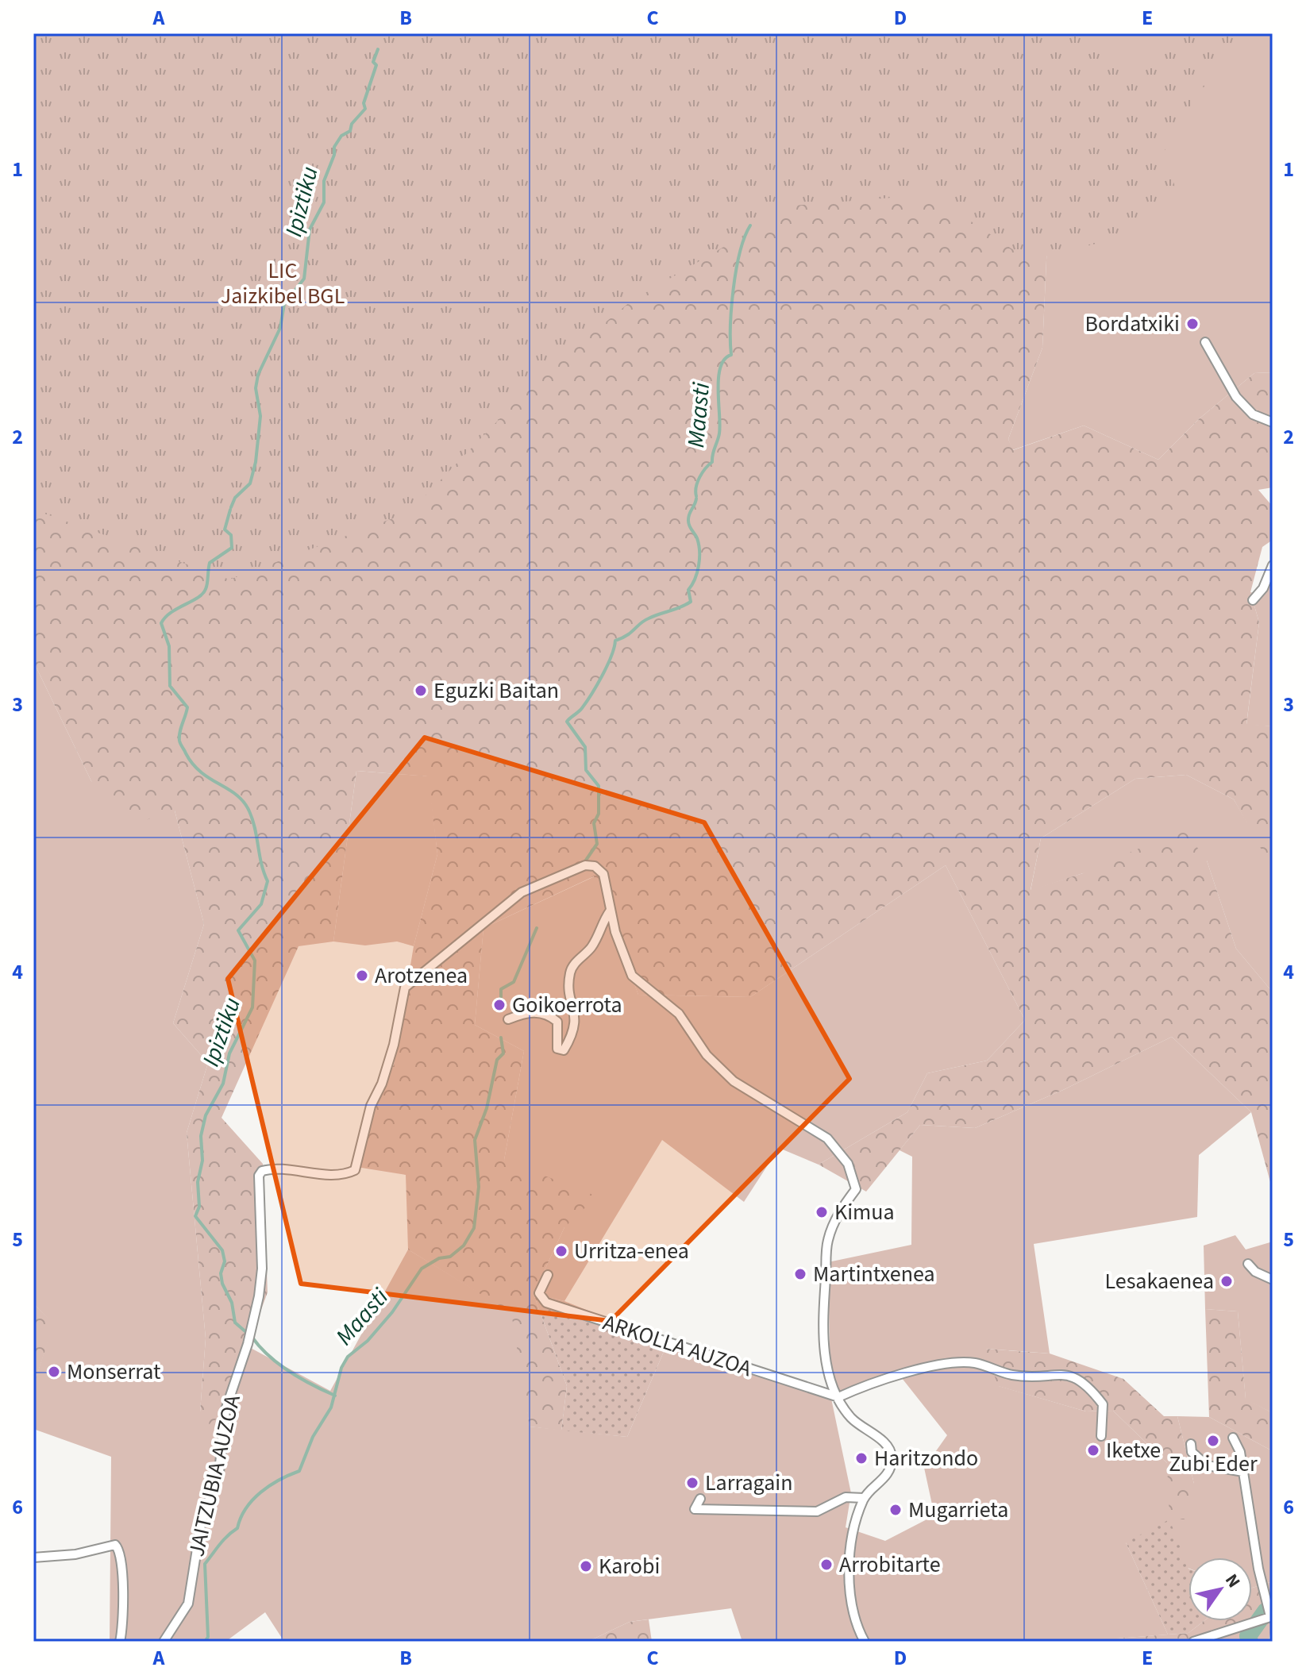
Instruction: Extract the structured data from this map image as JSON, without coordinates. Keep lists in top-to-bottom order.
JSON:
{
  "streets": {
    "street": ["ARKOLLA AUZOA", "JAITZUBIA AUZOA"]
  },
  "water": ["Ipiztiku", "Maasti"],
  "parks": ["LIC Jaizkibel BGL"],
  "places": [
    "Bordatxiki",
    "Eguzki Baitan",
    "Arotzenea",
    "Goikoerrota",
    "Kimua",
    "Urritza-enea",
    "Martintxenea",
    "Lesakaenea",
    "Monserrat",
    "Zubi Eder",
    "Iketxe",
    "Haritzondo",
    "Larragain",
    "Mugarrieta",
    "Arrobitarte",
    "Karobi"
  ],
  "north": "top right",
  "grid": {
    "columns": [
      "A",
      "B",
      "C",
      "D",
      "E"
    ],
    "rows": [
      "1",
      "2",
      "3",
      "4",
      "5",
      "6"
    ]
  }
}
